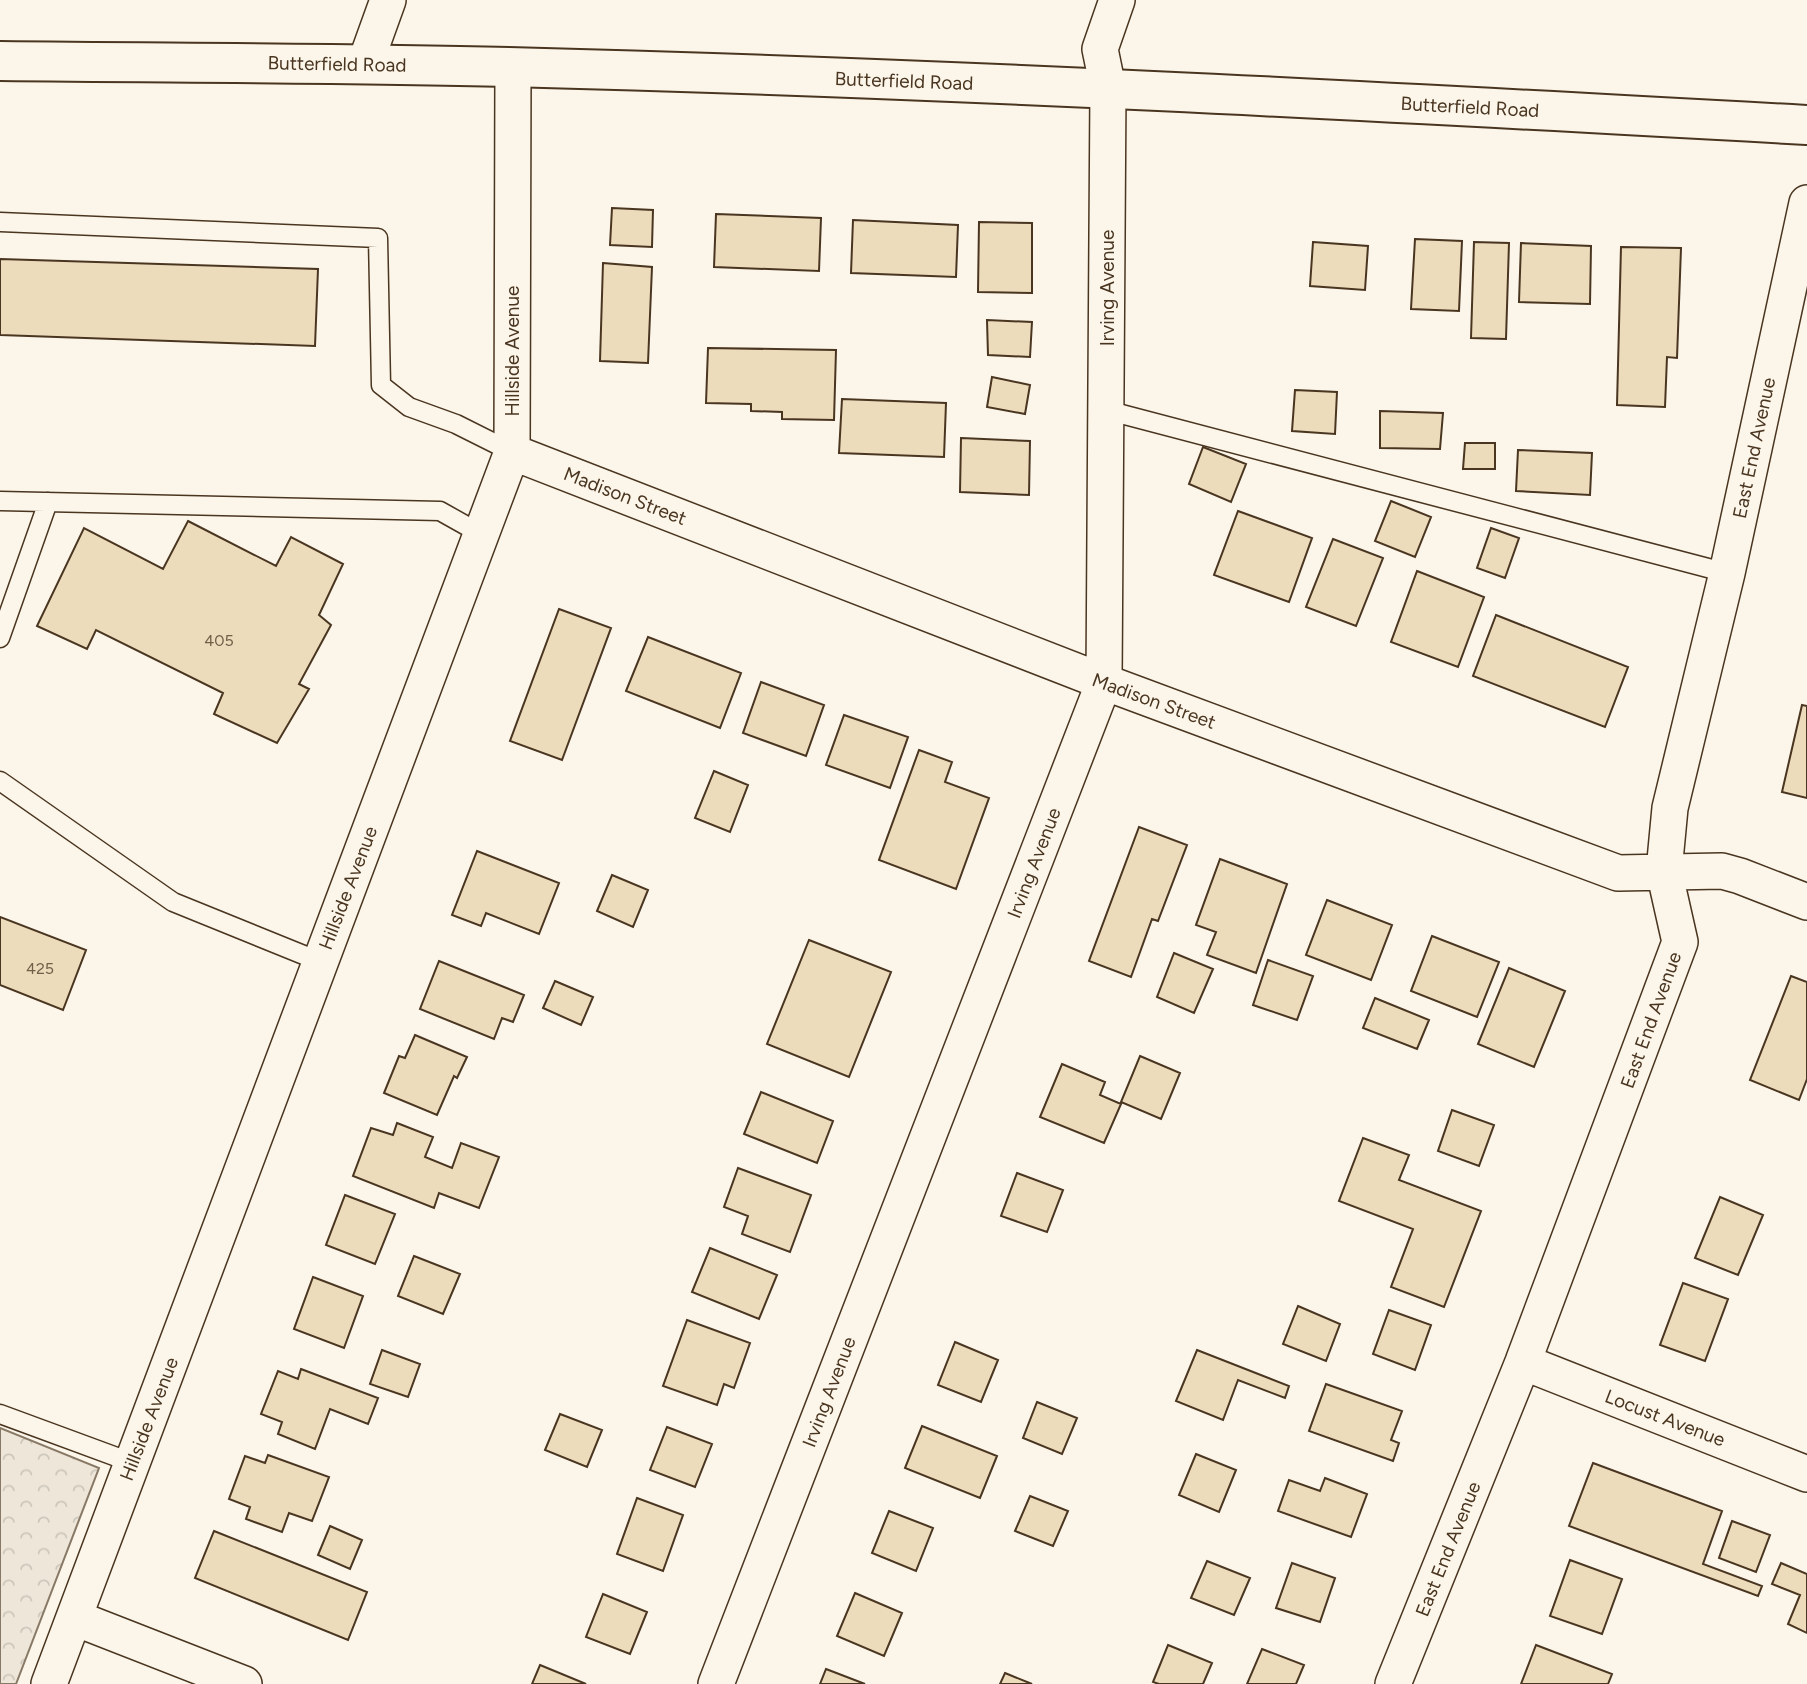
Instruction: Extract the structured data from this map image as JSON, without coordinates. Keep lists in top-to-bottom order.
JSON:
{
  "streets": {
    "main road": ["Butterfield Road"],
    "street": [
      "Irving Avenue",
      "Hillside Avenue",
      "East End Avenue",
      "Madison Street",
      "Locust Avenue"
    ]
  },
  "crossings": [
    ["Butterfield Road", "Irving Avenue"],
    ["Butterfield Road", "Hillside Avenue"],
    ["Irving Avenue", "Madison Street"],
    ["Hillside Avenue", "Madison Street"],
    ["East End Avenue", "Madison Street"],
    ["East End Avenue", "Locust Avenue"]
  ],
  "house_numbers": ["405", "425"]
}
